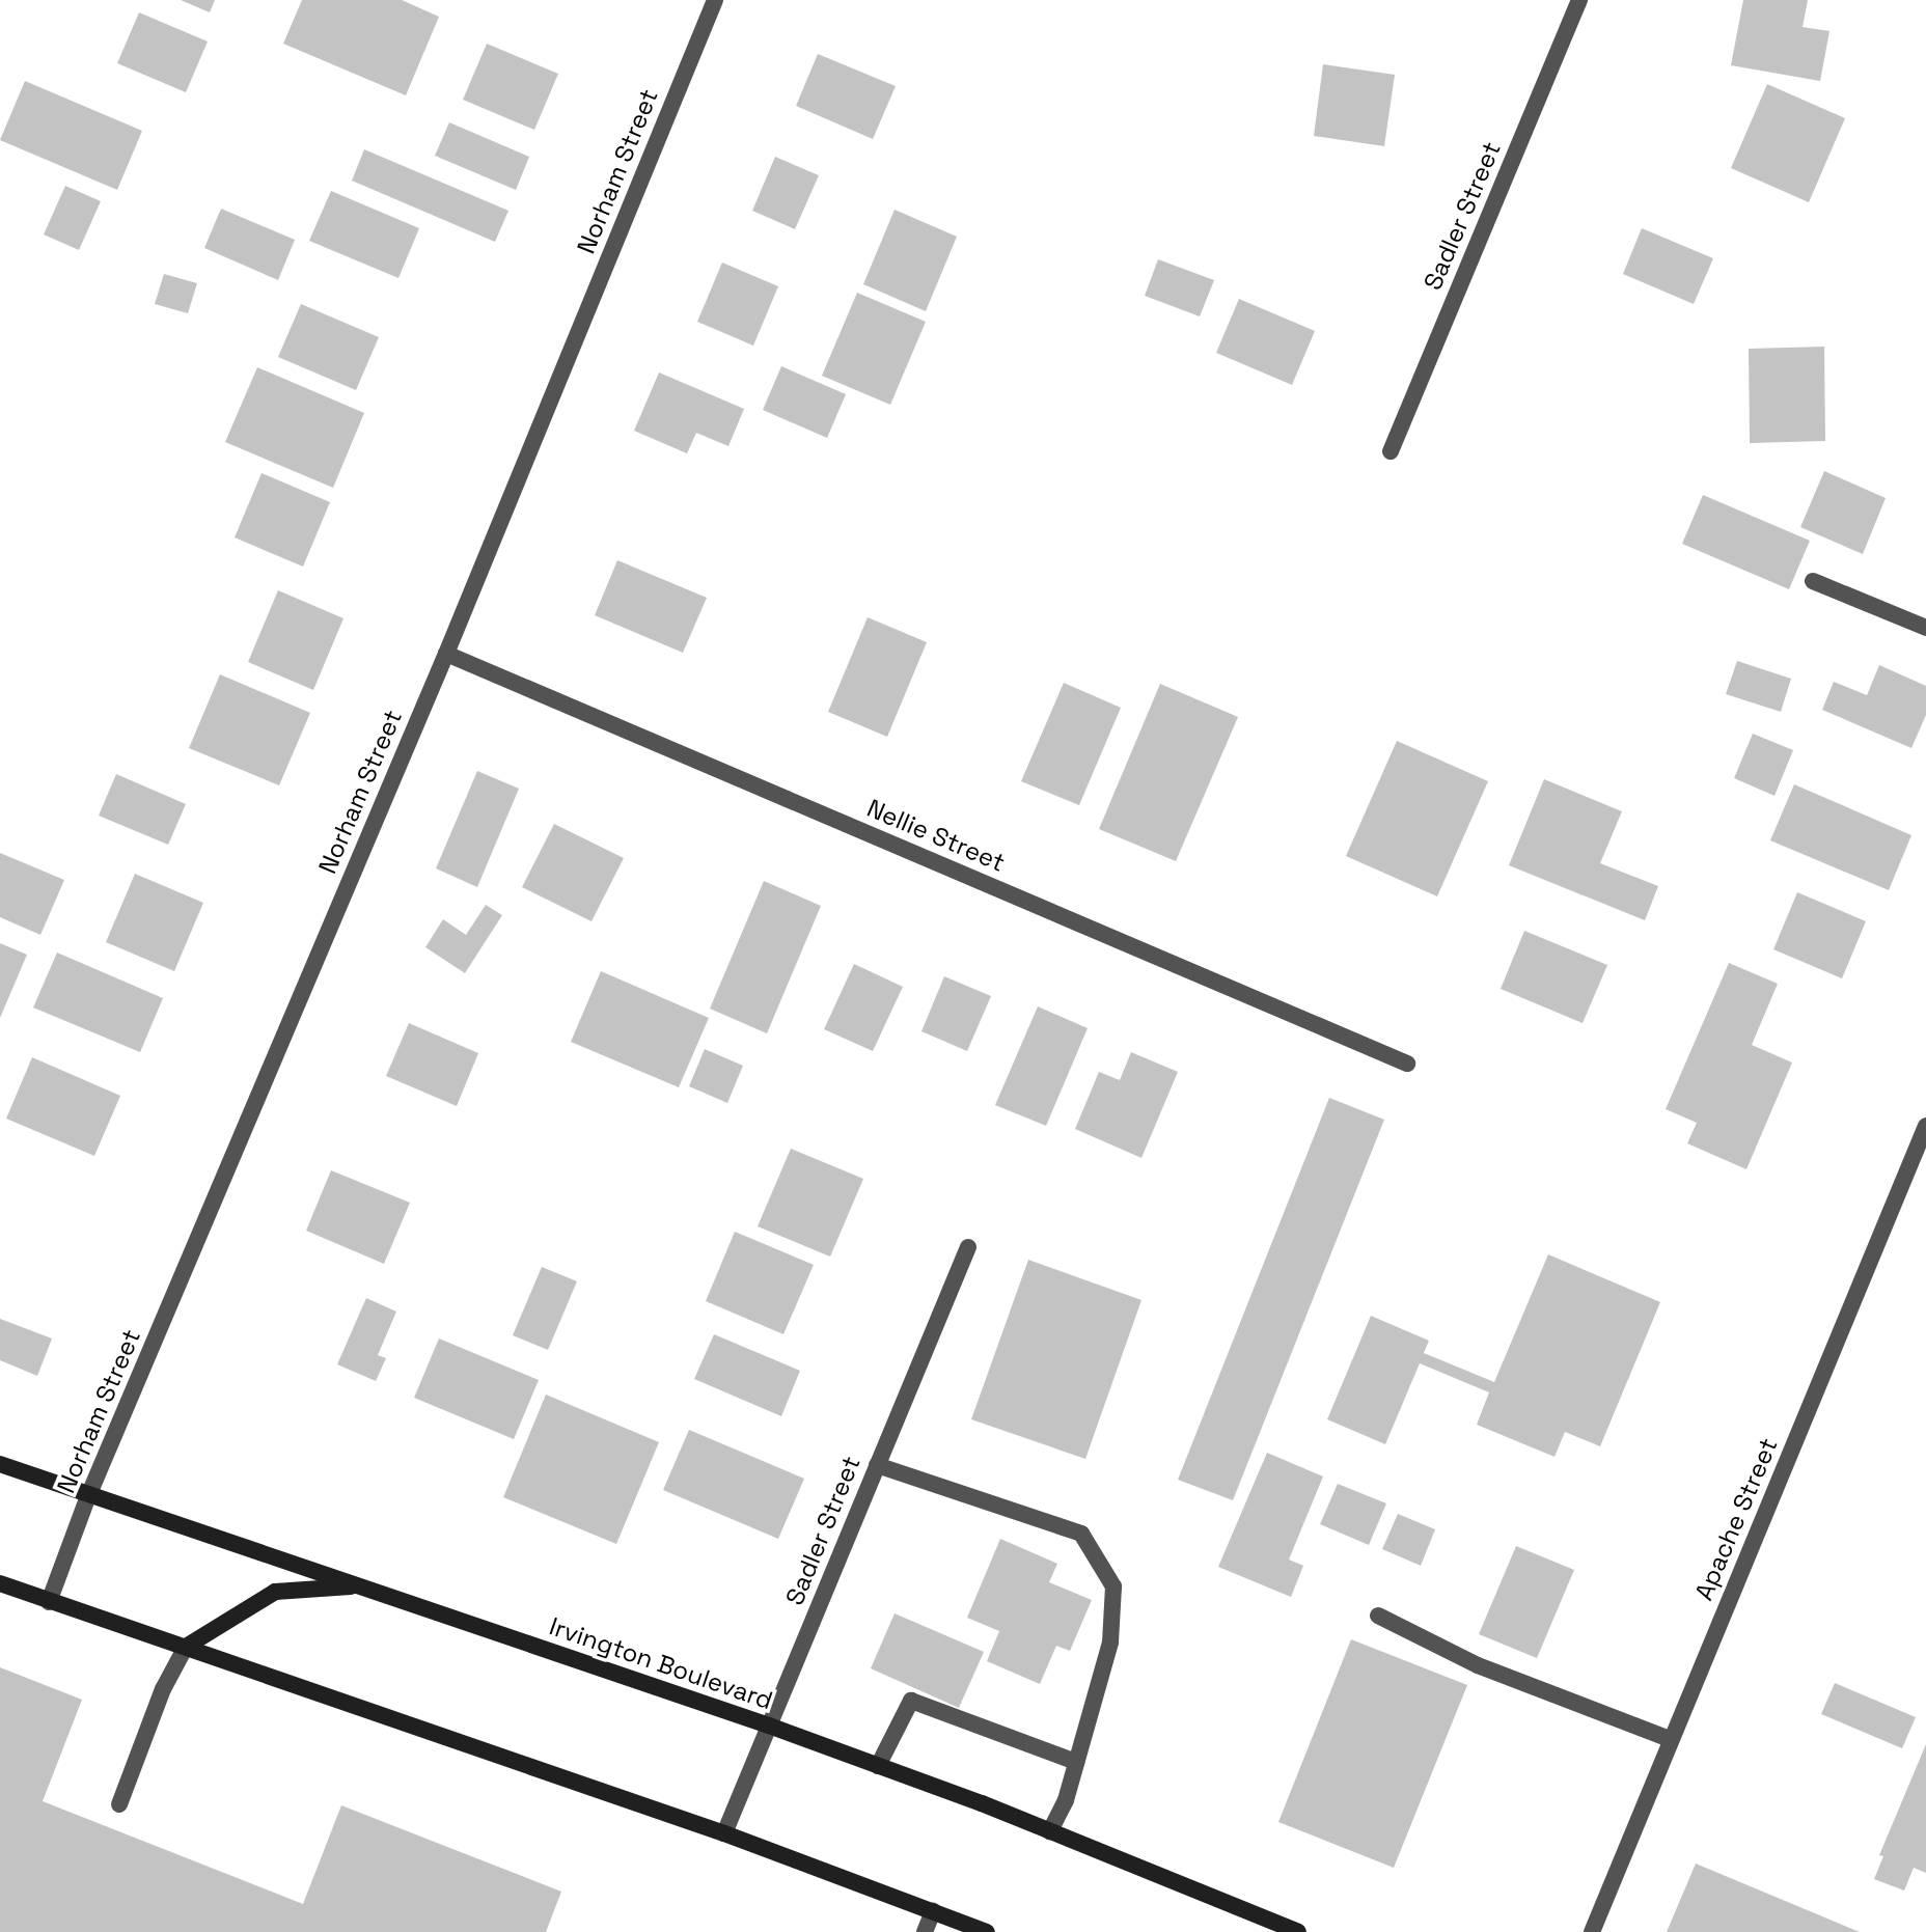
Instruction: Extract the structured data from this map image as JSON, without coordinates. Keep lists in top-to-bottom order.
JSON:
{
  "streets": {
    "main road": ["Irvington Boulevard"],
    "street": [
      "Norham Street",
      "Sadler Street",
      "Nellie Street",
      "Apache Street"
    ]
  },
  "crossings": [
    ["Norham Street", "Nellie Street"],
    ["Norham Street", "Irvington Boulevard"],
    ["Sadler Street", "Irvington Boulevard"]
  ]
}
